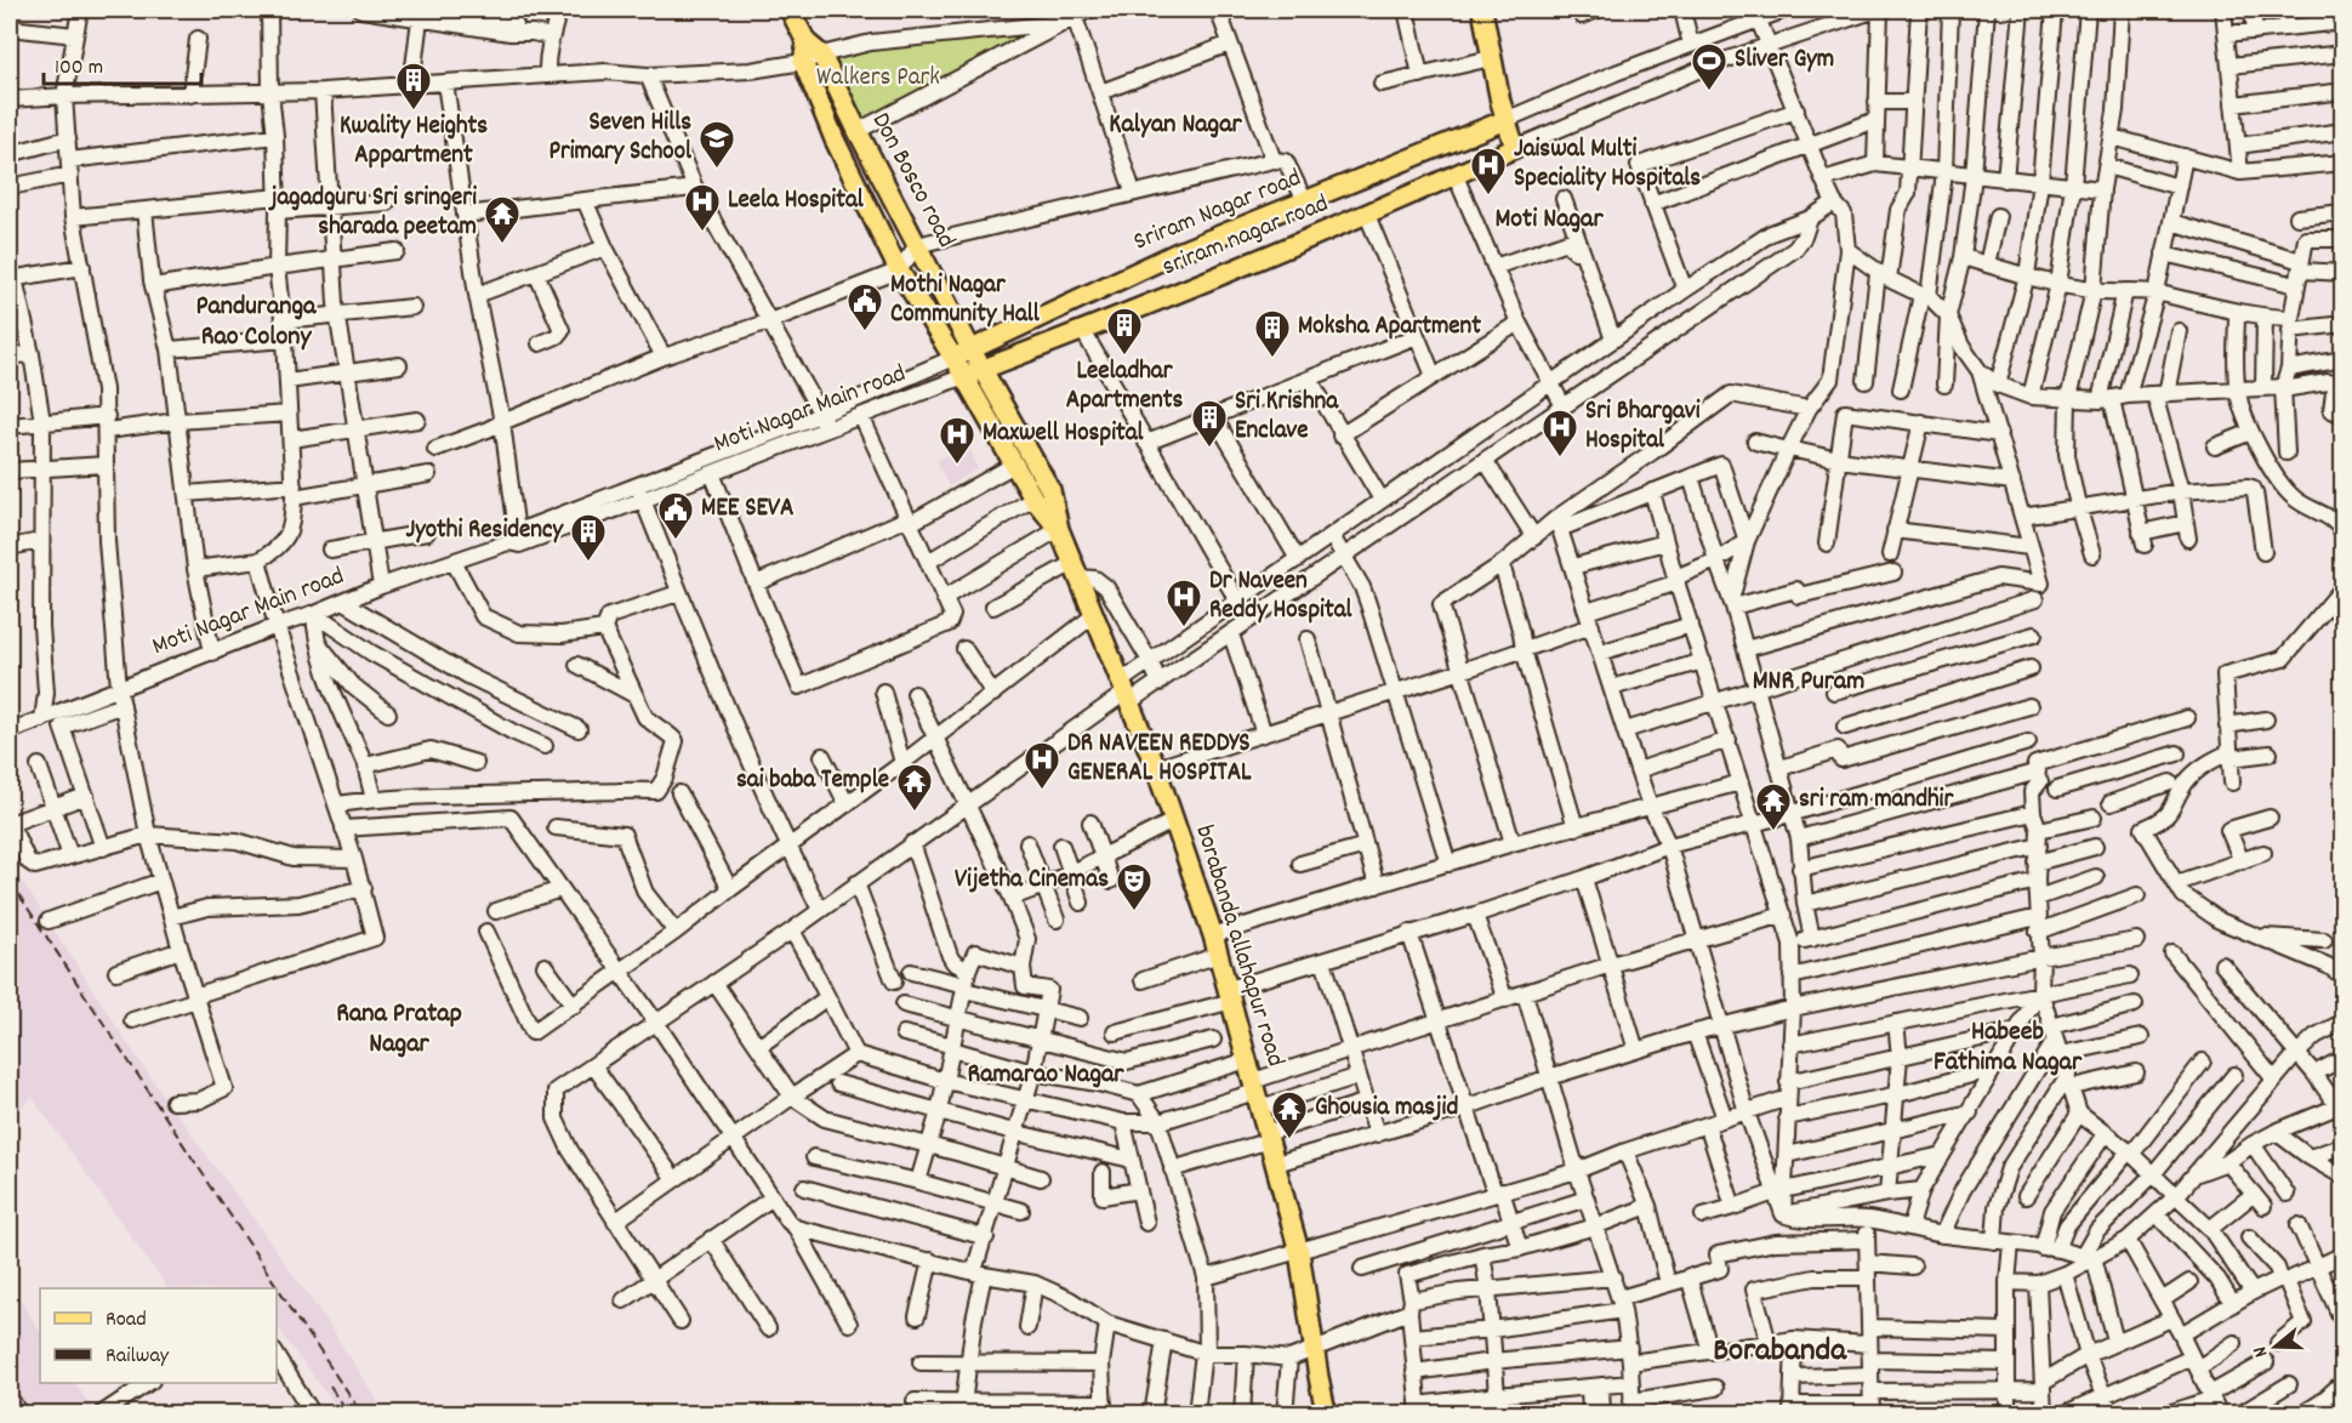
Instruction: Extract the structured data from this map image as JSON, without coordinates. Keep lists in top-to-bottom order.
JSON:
{
  "streets": {
    "main road": [
      "Don Bosco road",
      "Sriram Nagar road",
      "sriram nagar road",
      "borabanda allahapur road"
    ],
    "street": ["Moti Nagar Main road"]
  },
  "crossings": [
    ["Don Bosco road", "Sriram Nagar road"],
    ["Don Bosco road", "Moti Nagar Main road"],
    ["Don Bosco road", "borabanda allahapur road"],
    ["Sriram Nagar road", "Moti Nagar Main road"],
    ["Sriram Nagar road", "borabanda allahapur road"],
    ["sriram nagar road", "Moti Nagar Main road"],
    ["sriram nagar road", "borabanda allahapur road"],
    ["Moti Nagar Main road", "borabanda allahapur road"]
  ],
  "districts": [
    "Kalyan Nagar",
    "Moti Nagar",
    "Panduranga Rao Colony",
    "MNR Puram",
    "Rana Pratap Nagar",
    "Habeeb Fathima Nagar",
    "Ramarao Nagar",
    "Borabanda"
  ],
  "parks": ["Walkers Park"],
  "places": {
    "sports": ["Sliver Gym"],
    "building": [
      "Kwality Heights Appartment",
      "Leeladhar Apartments",
      "Moksha Apartment",
      "Sri Krishna Enclave",
      "Jyothi Residency"
    ],
    "school or university": ["Seven Hills Primary School"],
    "hospital": [
      "Jaiswal Multi Speciality Hospitals",
      "Leela Hospital",
      "Sri Bhargavi Hospital",
      "Maxwell Hospital",
      "Dr Naveen Reddy Hospital",
      "DR NAVEEN REDDYS GENERAL HOSPITAL"
    ],
    "temple": [
      "jagadguru Sri sringeri sharada peetam",
      "sai baba Temple",
      "sri ram mandhir",
      "Ghousia masjid"
    ],
    "public building": ["Mothi Nagar Community Hall", "MEE SEVA"],
    "theatre": ["Vijetha Cinemas"]
  },
  "legend": ["Road", "Railway"],
  "scale_bar": "100 m",
  "north": "left"
}
